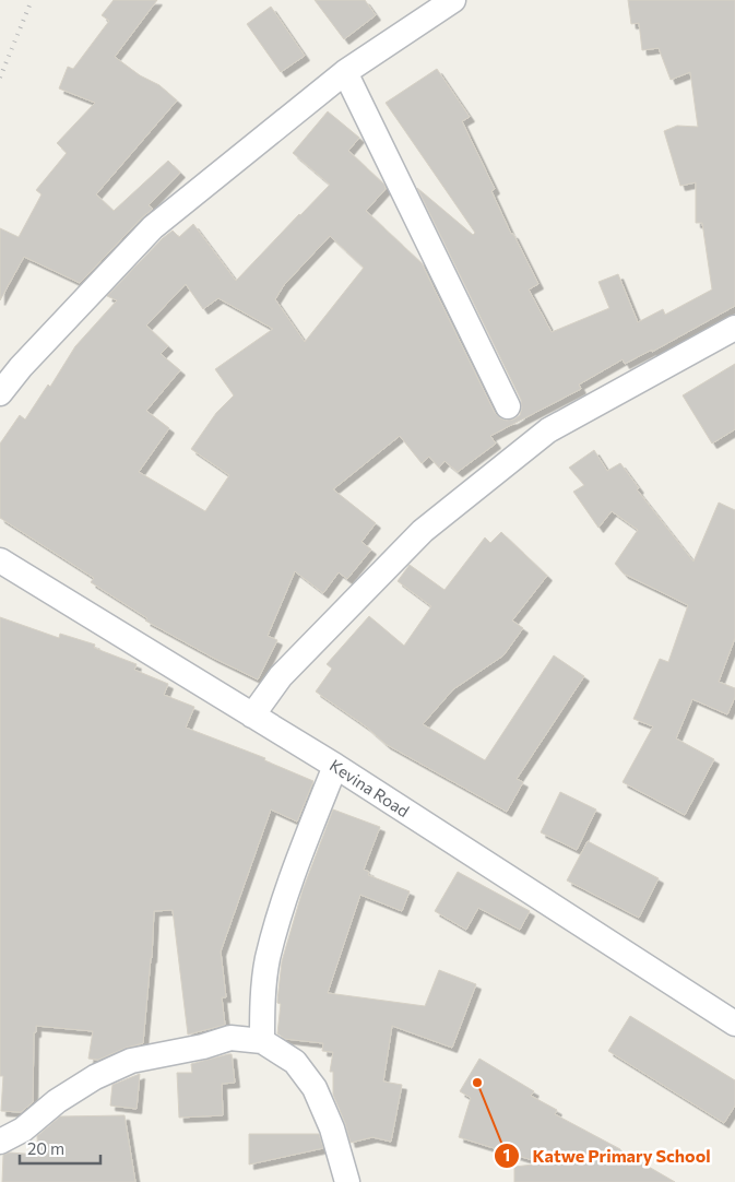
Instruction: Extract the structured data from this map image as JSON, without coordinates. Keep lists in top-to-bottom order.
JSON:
{
  "streets": {
    "street": ["Kevina Road"]
  },
  "places": ["Katwe Primary School"],
  "scale_bar": "20 m"
}
